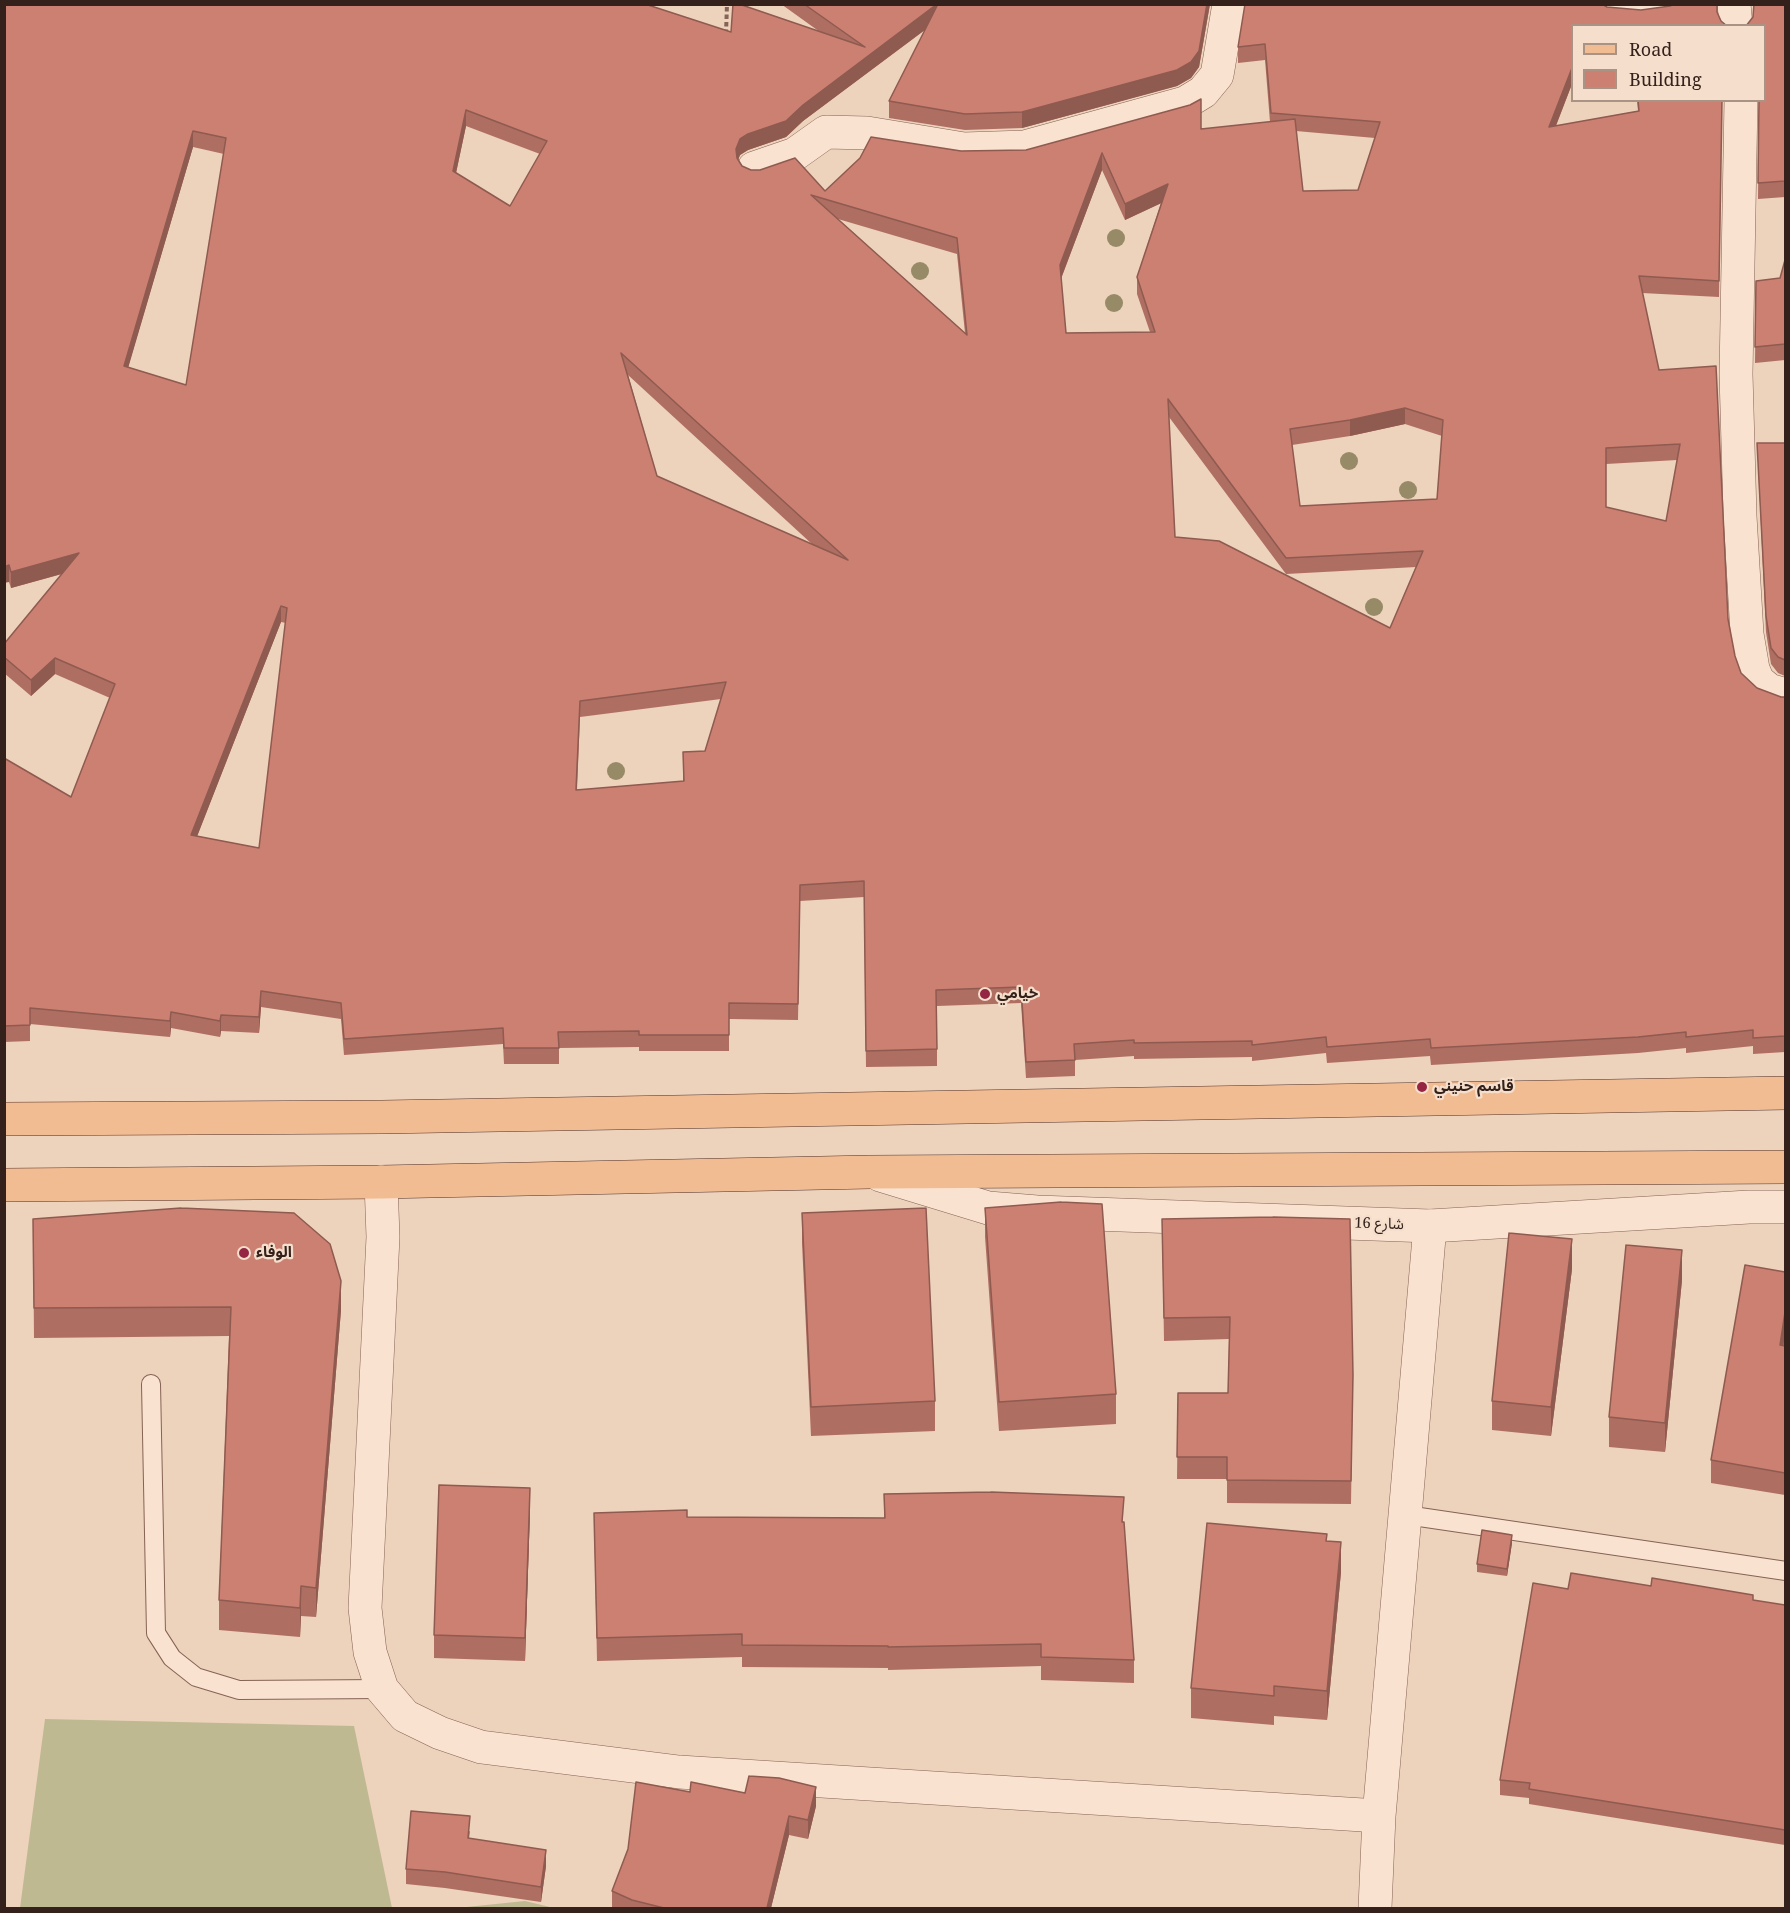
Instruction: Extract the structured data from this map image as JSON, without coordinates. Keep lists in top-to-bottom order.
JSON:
{
  "streets": {
    "street": ["شارع 16"]
  },
  "places": ["خيامي", "قاسم حنيني", "الوفاء"],
  "legend": ["Road", "Building"]
}
